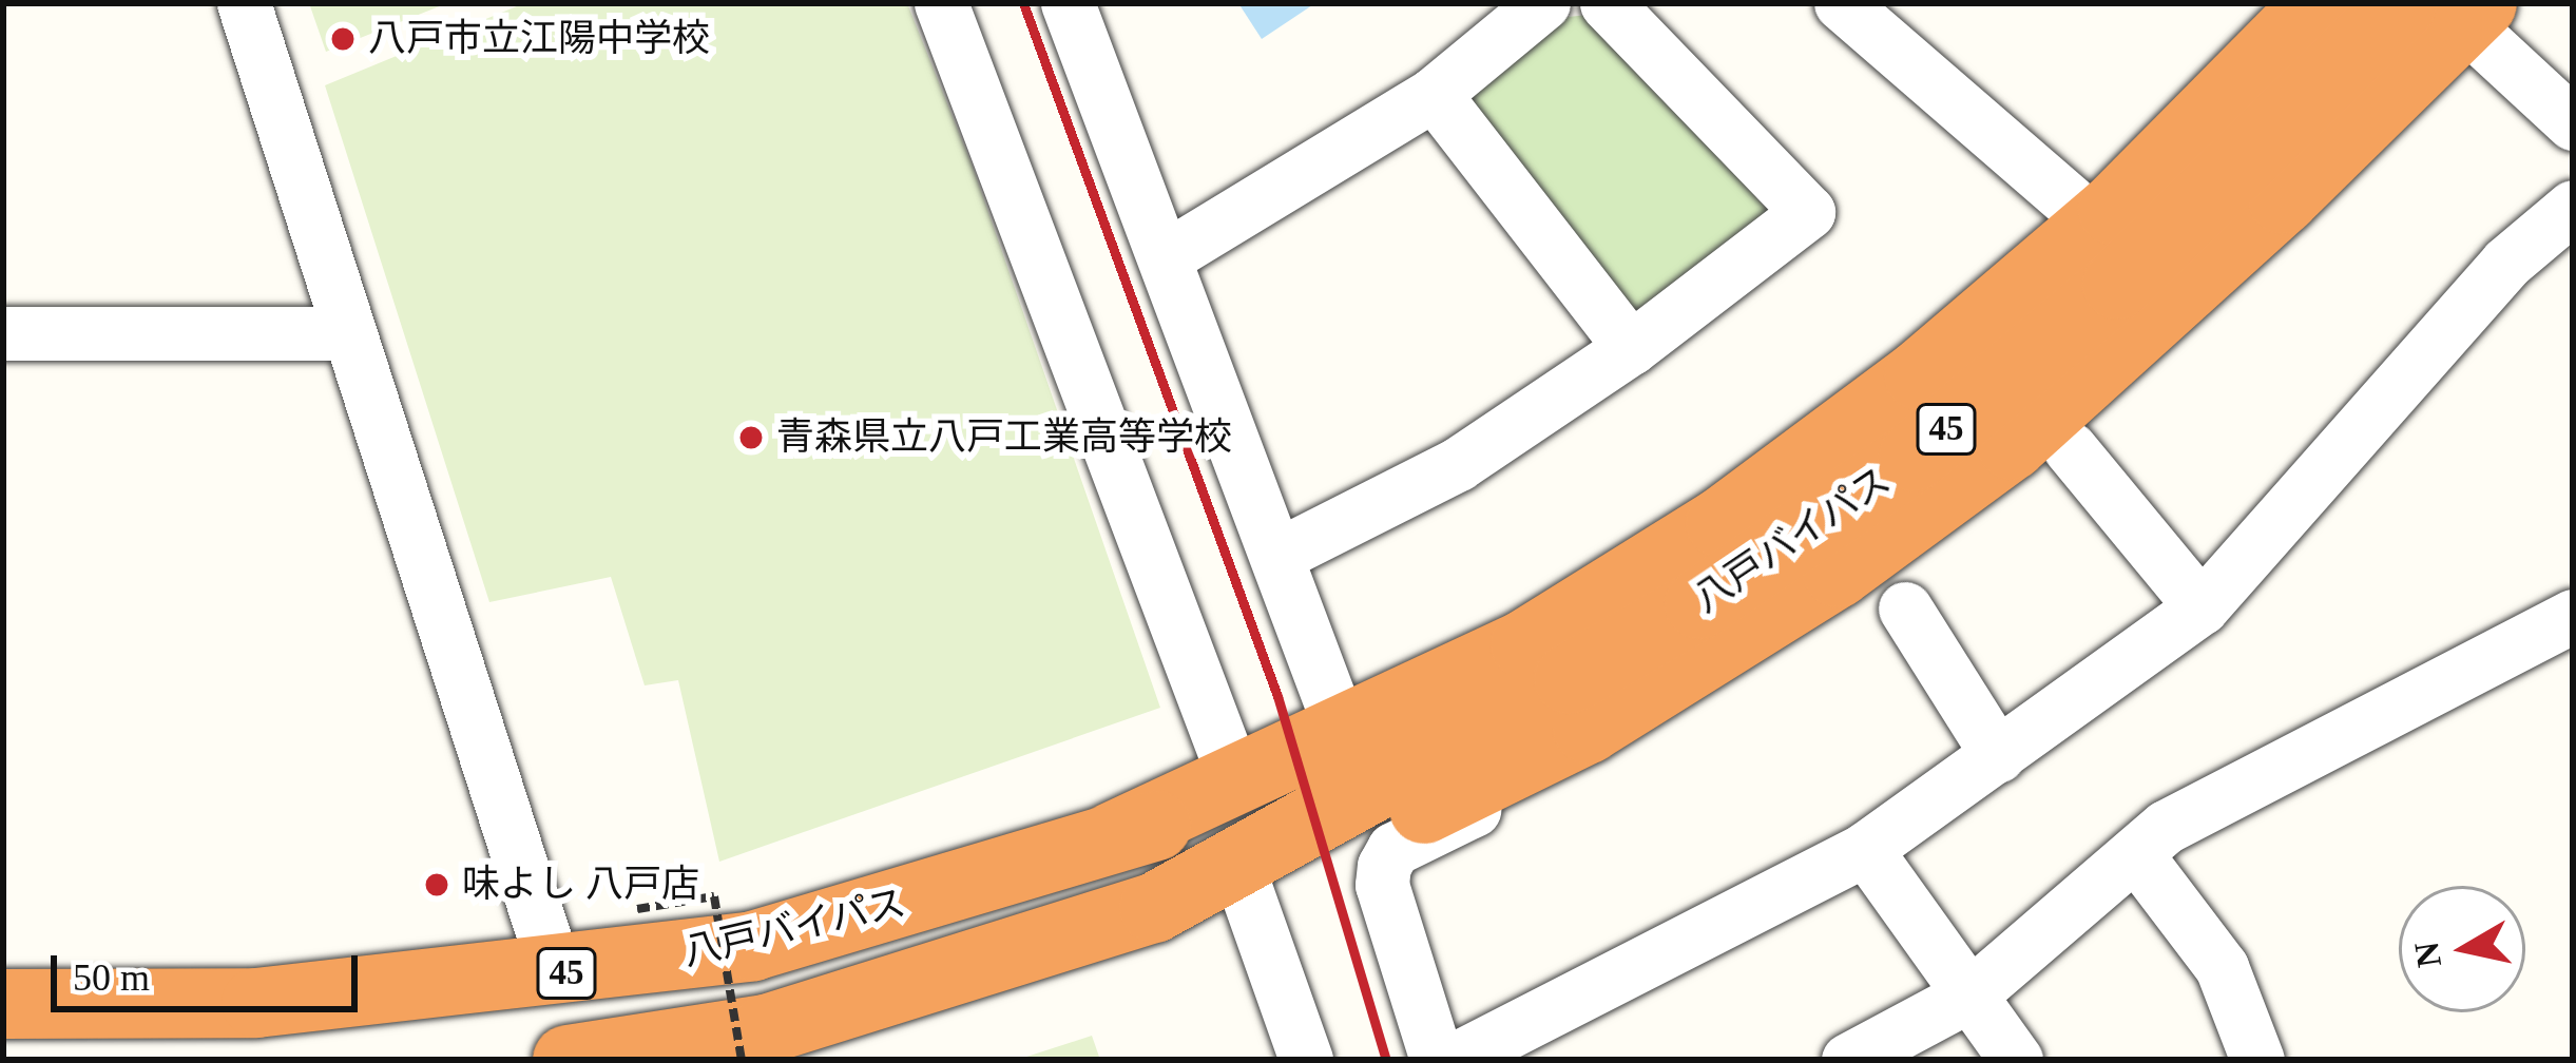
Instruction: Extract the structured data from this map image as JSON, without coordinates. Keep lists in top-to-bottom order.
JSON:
{
  "streets": {
    "highway": ["45", "八戸バイパス"]
  },
  "places": ["八戸市立江陽中学校", "青森県立八戸工業高等学校", "味よし 八戸店"],
  "scale_bar": "50 m",
  "north": "left"
}
